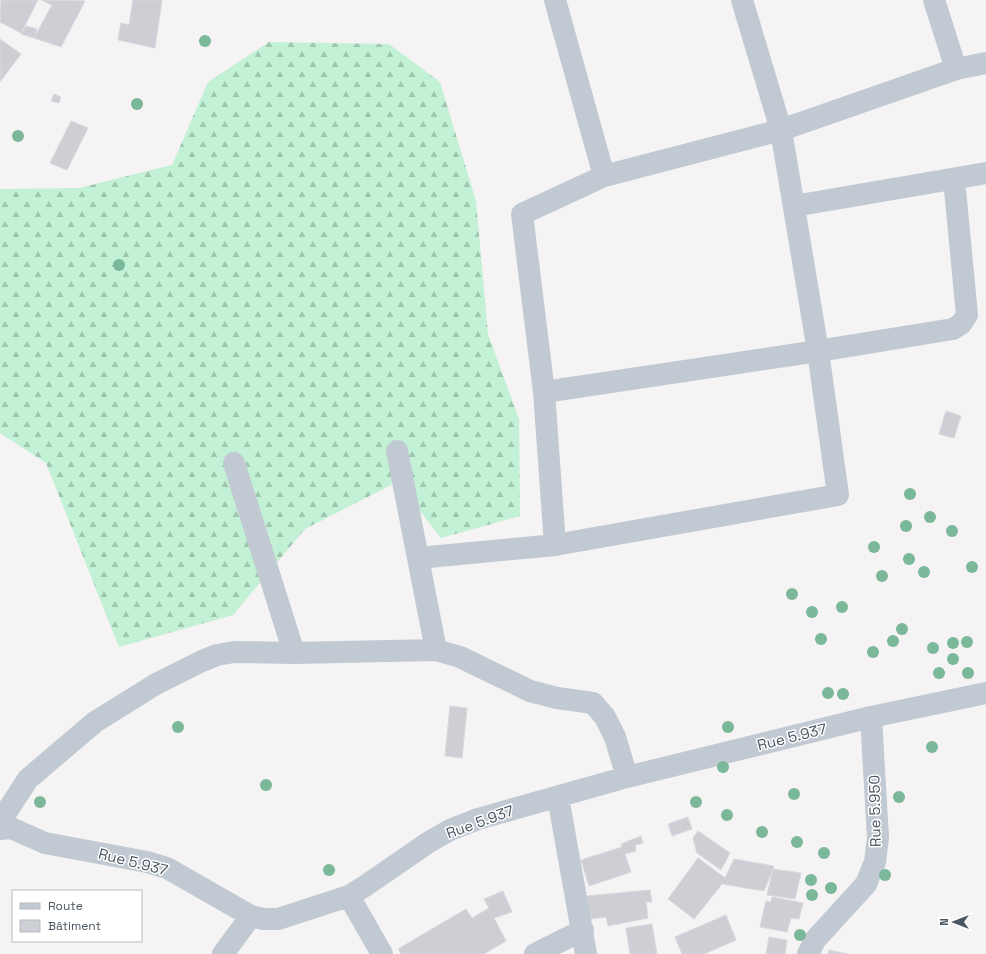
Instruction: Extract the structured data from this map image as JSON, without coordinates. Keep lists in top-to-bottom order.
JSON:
{
  "streets": {
    "street": ["Rue 5.937", "Rue 5.950"]
  },
  "crossings": [
    ["Rue 5.937", "Rue 5.950"]
  ],
  "legend": ["Route", "Bâtiment"],
  "north": "left"
}
